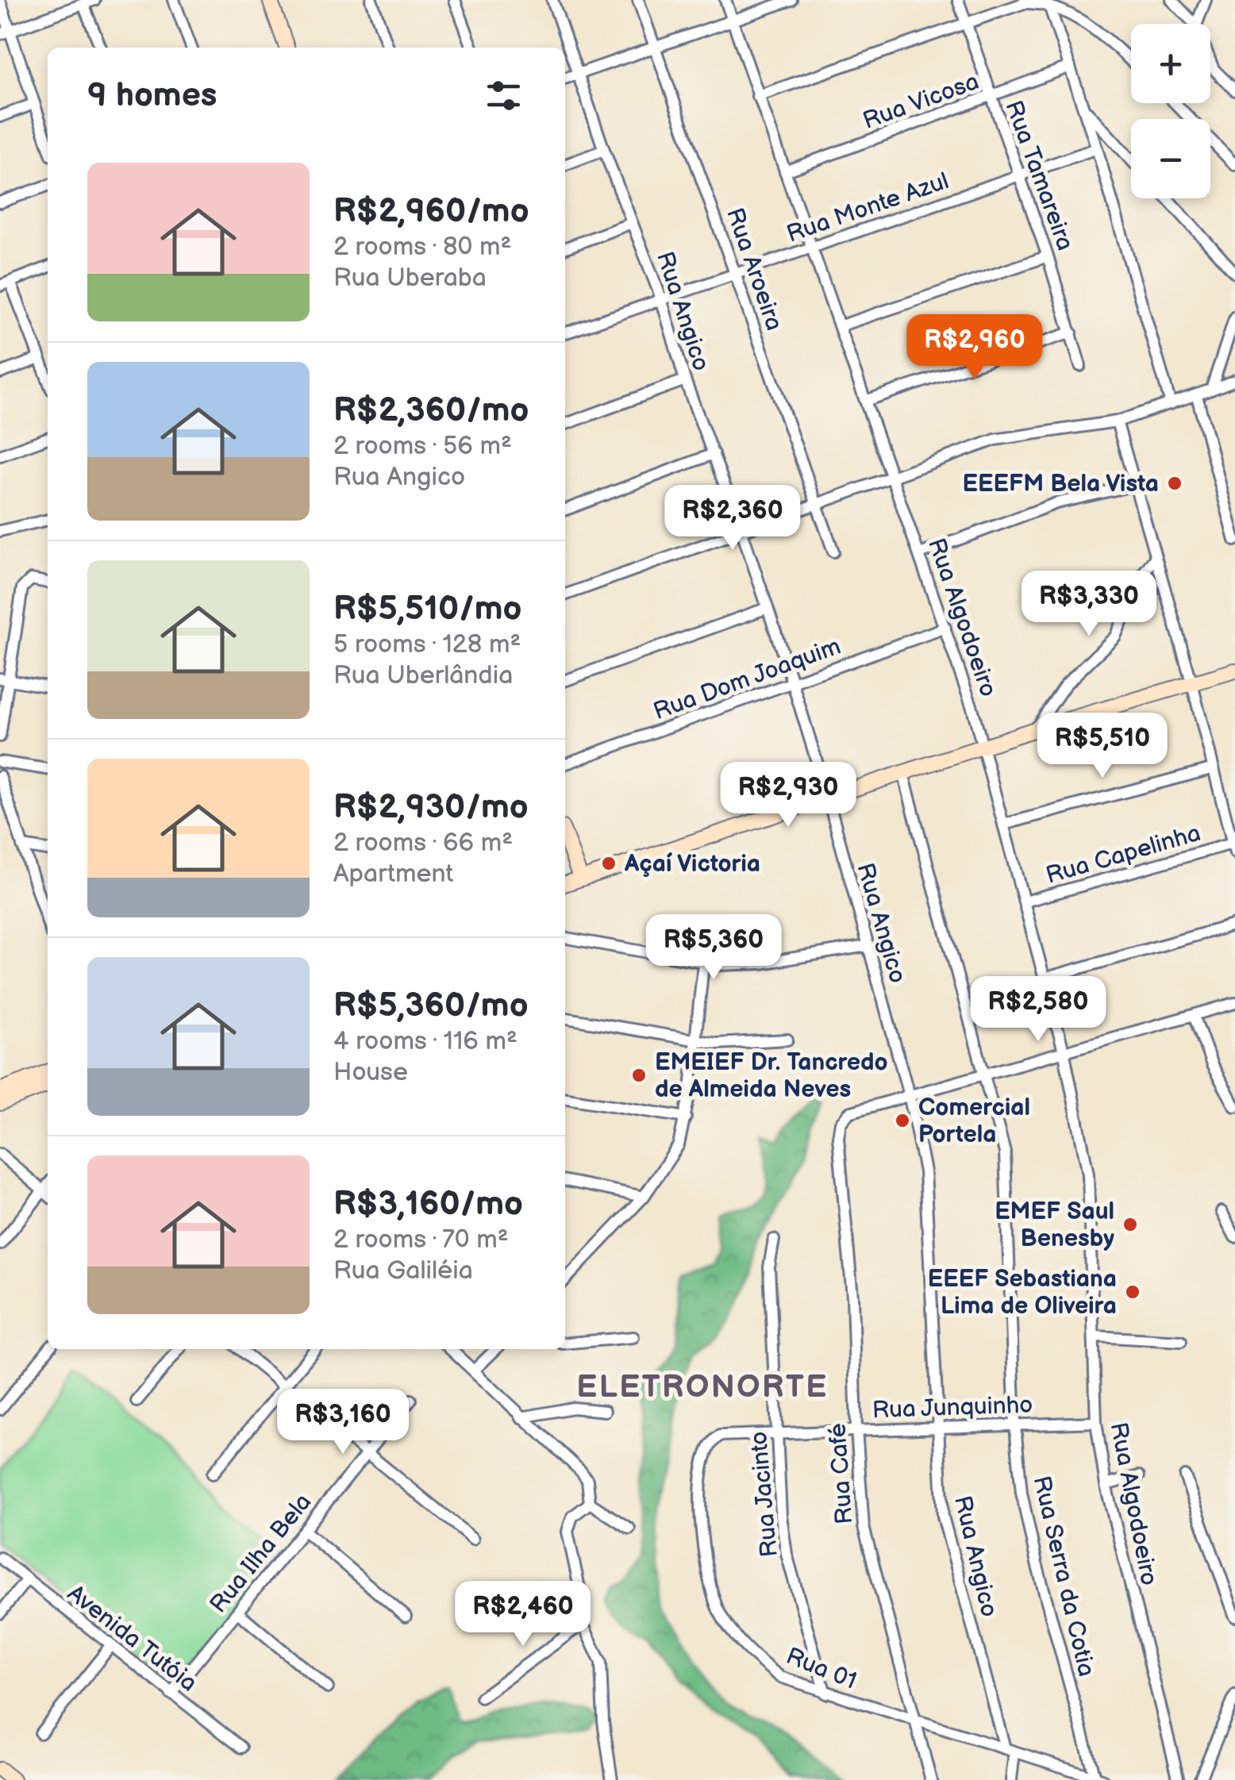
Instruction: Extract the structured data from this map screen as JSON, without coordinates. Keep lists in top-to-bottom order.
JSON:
{
  "streets": {
    "street": [
      "Rua Vicosa",
      "Rua Tamareira",
      "Rua Monte Azul",
      "Rua Aroeira",
      "Rua Angico",
      "Rua Algodoeiro",
      "Rua Dom Joaquim",
      "Rua Capelinha",
      "Rua Junquinho",
      "Rua Café",
      "Rua Jacinto",
      "Rua Ilha Bela",
      "Rua Serra da Cotia",
      "Avenida Tutóia",
      "Rua 01"
    ]
  },
  "crossings": [
    ["Rua Vicosa", "Rua Tamareira"],
    ["Rua Vicosa", "Rua Algodoeiro"],
    ["Rua Tamareira", "Rua Monte Azul"],
    ["Rua Monte Azul", "Rua Aroeira"],
    ["Rua Monte Azul", "Rua Angico"],
    ["Rua Monte Azul", "Rua Algodoeiro"],
    ["Rua Angico", "Rua Dom Joaquim"],
    ["Rua Angico", "Rua Junquinho"],
    ["Rua Angico", "Rua Café"],
    ["Rua Angico", "Rua 01"],
    ["Rua Algodoeiro", "Rua Dom Joaquim"],
    ["Rua Algodoeiro", "Rua Capelinha"],
    ["Rua Algodoeiro", "Rua Junquinho"],
    ["Rua Junquinho", "Rua Café"],
    ["Rua Junquinho", "Rua Jacinto"],
    ["Rua Junquinho", "Rua Serra da Cotia"],
    ["Rua Junquinho", "Rua 01"],
    ["Rua Café", "Rua 01"],
    ["Rua Jacinto", "Rua 01"],
    ["Rua Ilha Bela", "Avenida Tutóia"],
    ["Rua Serra da Cotia", "Rua 01"]
  ],
  "districts": ["ELETRONORTE"],
  "places": [
    "EEEFM Bela Vista",
    "Açaí Victoria",
    "EMEIEF Dr. Tancredo de Almeida Neves",
    "Comercial Portela",
    "EMEF Saul Benesby",
    "EEEF Sebastiana Lima de Oliveira"
  ],
  "page": {
    "map_buttons": ["+", "−"],
    "heading": "9 homes",
    "list": [
      {
        "name": "R$2,960/mo",
        "note": "2 rooms · 80 m² · Rua Uberaba"
      },
      {
        "name": "R$2,360/mo",
        "note": "2 rooms · 56 m² · Rua Angico"
      },
      {
        "name": "R$5,510/mo",
        "note": "5 rooms · 128 m² · Rua Uberlândia"
      },
      {
        "name": "R$2,930/mo",
        "note": "2 rooms · 66 m² · Apartment"
      },
      {
        "name": "R$5,360/mo",
        "note": "4 rooms · 116 m² · House"
      },
      {
        "name": "R$3,160/mo",
        "note": "2 rooms · 70 m² · Rua Galiléia"
      }
    ],
    "price": [
      "R$2,960",
      "R$2,360",
      "R$3,330",
      "R$5,510",
      "R$2,930",
      "R$5,360",
      "R$2,580",
      "R$3,160",
      "R$2,460"
    ]
  }
}
